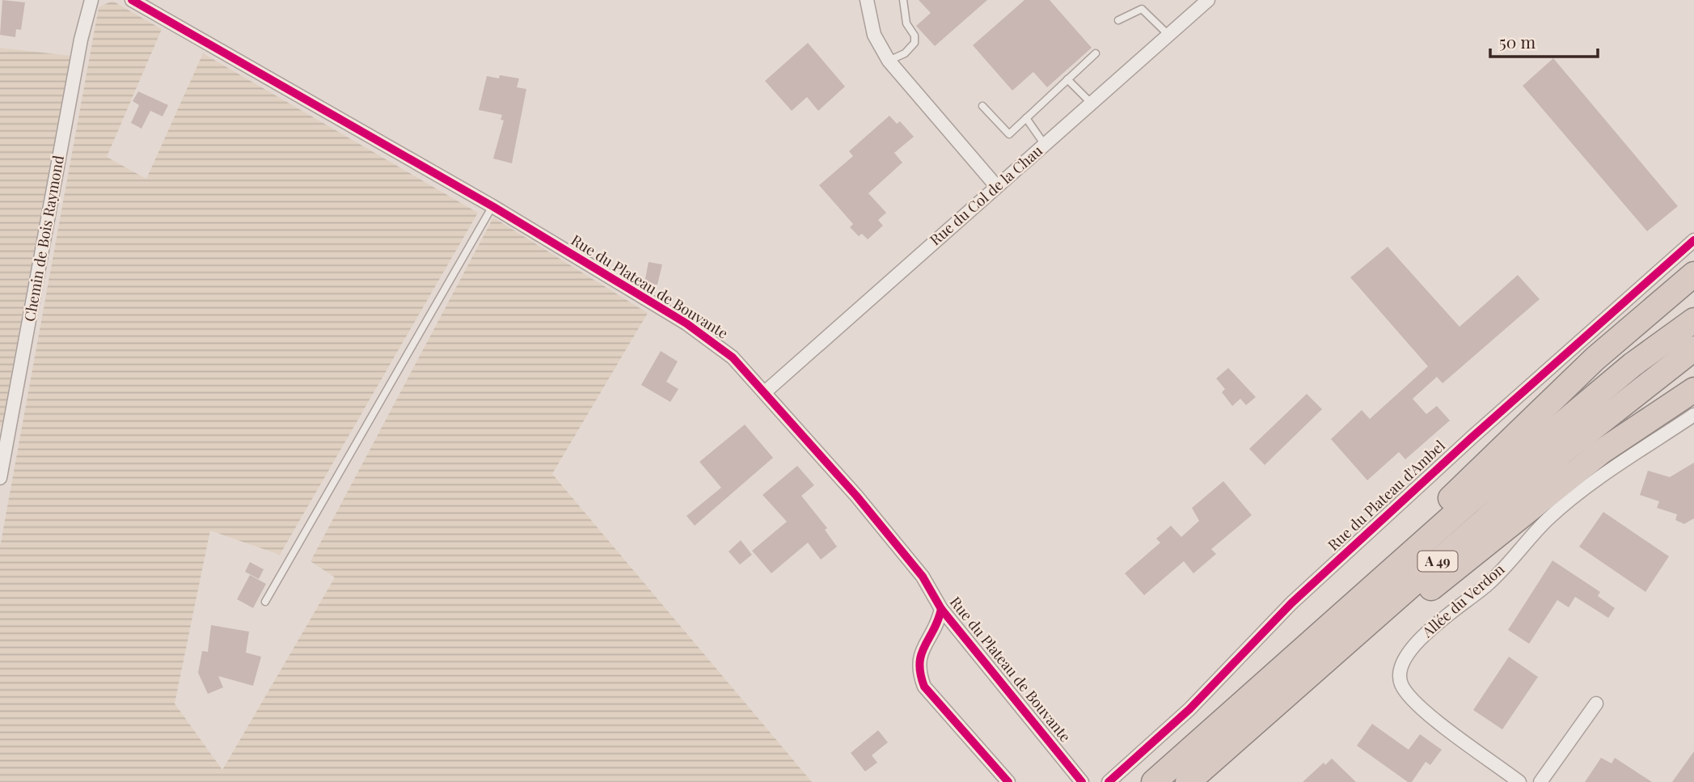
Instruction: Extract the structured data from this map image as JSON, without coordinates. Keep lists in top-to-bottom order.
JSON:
{
  "streets": {
    "highway": ["A 49"],
    "street": [
      "Rue du Col de la Chau",
      "Chemin de Bois Raymond",
      "Rue du Plateau de Bouvante",
      "Rue du Plateau d'Ambel",
      "Allée du Verdon"
    ]
  },
  "crossings": [
    ["Rue du Col de la Chau", "Rue du Plateau de Bouvante"]
  ],
  "scale_bar": "50 m"
}
